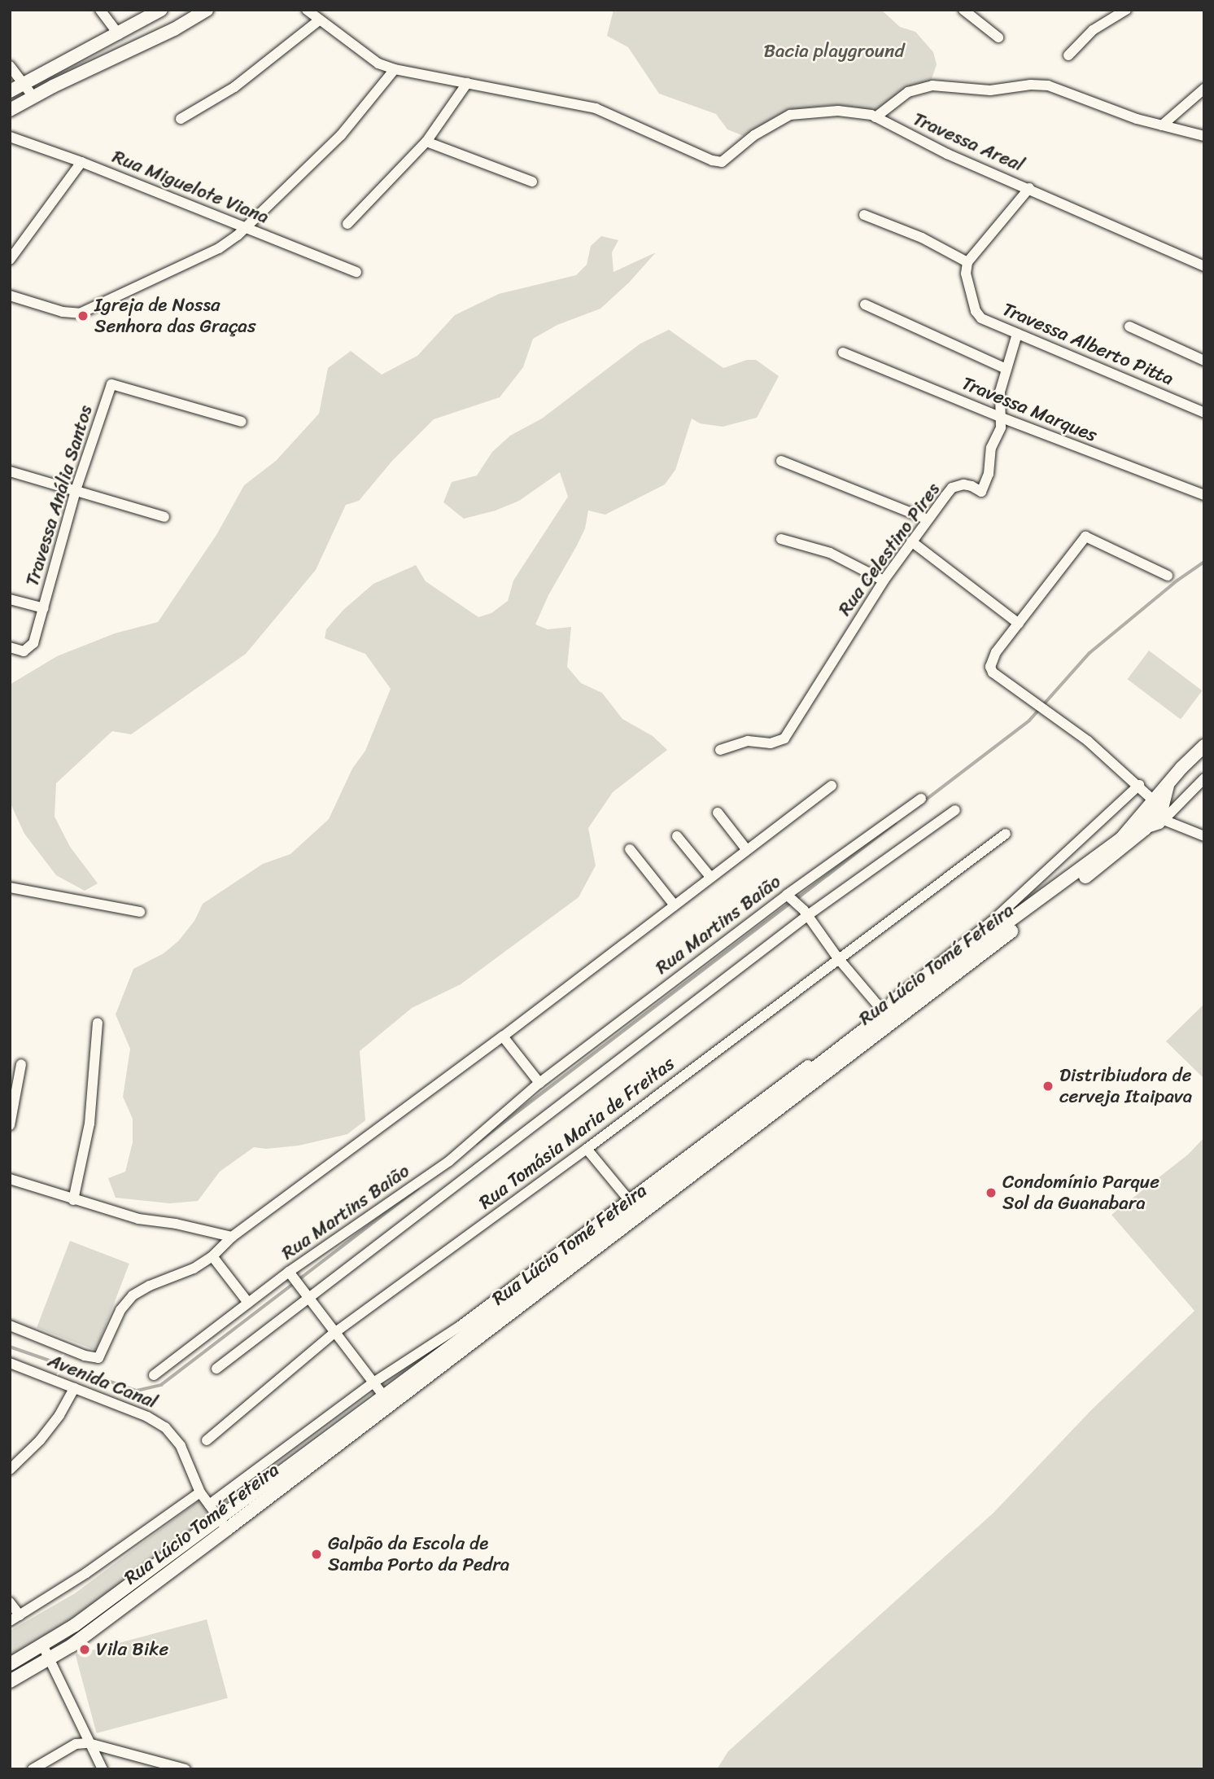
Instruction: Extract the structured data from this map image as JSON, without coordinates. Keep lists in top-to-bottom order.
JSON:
{
  "streets": {
    "main road": ["Rua Lúcio Tomé Feteira"],
    "street": [
      "Travessa Areal",
      "Rua Miguelote Viana",
      "Travessa Alberto Pitta",
      "Travessa Marques",
      "Travessa Anália Santos",
      "Rua Celestino Pires",
      "Rua Martins Baião",
      "Rua Tomásia Maria de Freitas",
      "Avenida Canal"
    ]
  },
  "crossings": [
    ["Travessa Alberto Pitta", "Rua Celestino Pires"],
    ["Travessa Marques", "Rua Celestino Pires"],
    ["Rua Lúcio Tomé Feteira", "Avenida Canal"]
  ],
  "parks": ["Bacia playground"],
  "places": [
    "Igreja de Nossa Senhora das Graças",
    "Distribiudora de cerveja Itaipava",
    "Condomínio Parque Sol da Guanabara",
    "Galpão da Escola de Samba Porto da Pedra",
    "Vila Bike"
  ]
}
